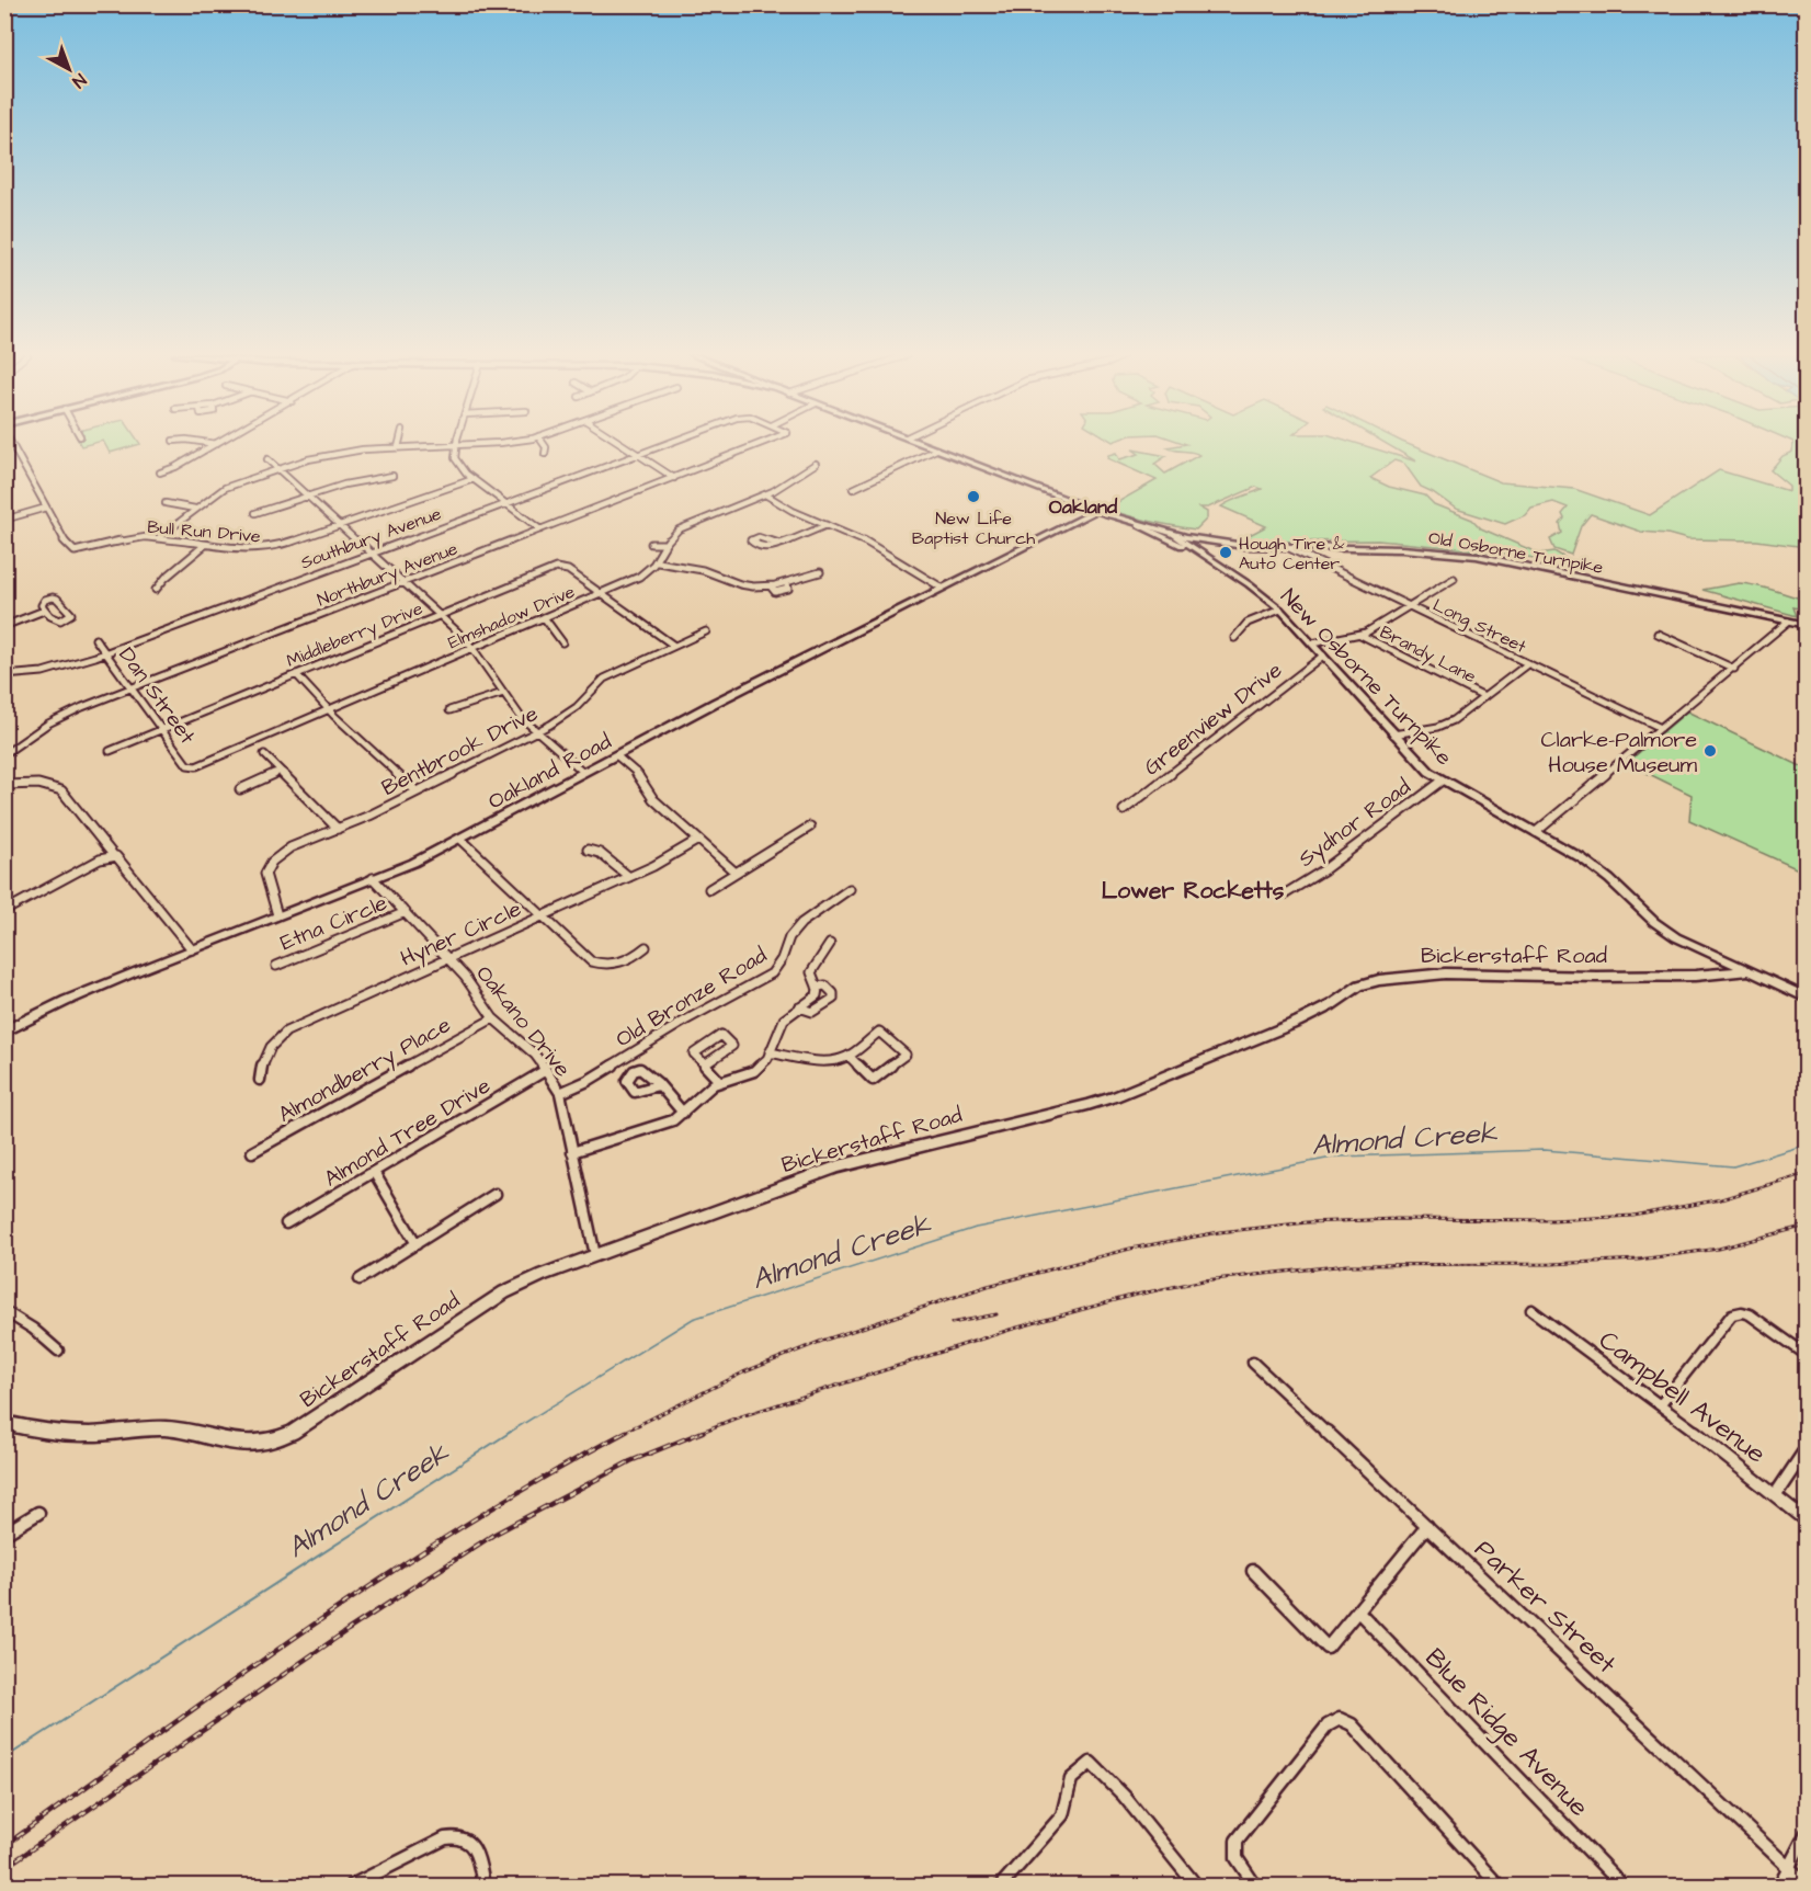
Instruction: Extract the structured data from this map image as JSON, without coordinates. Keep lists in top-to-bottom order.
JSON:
{
  "streets": {
    "main road": ["Old Osborne Turnpike"],
    "street": [
      "Bull Run Drive",
      "Southbury Avenue",
      "Northbury Avenue",
      "Elmshadow Drive",
      "Long Street",
      "Middleberry Drive",
      "Brandy Lane",
      "New Osborne Turnpike",
      "Dan Street",
      "Greenview Drive",
      "Bentbrook Drive",
      "Oakland Road",
      "Sydnor Road",
      "Etna Circle",
      "Hyner Circle",
      "Bickerstaff Road",
      "Old Bronze Road",
      "Oakano Drive",
      "Almondberry Place",
      "Almond Tree Drive",
      "Campbell Avenue",
      "Parker Street",
      "Blue Ridge Avenue"
    ]
  },
  "crossings": [
    ["Southbury Avenue", "Dan Street"],
    ["Old Osborne Turnpike", "Long Street"],
    ["Old Osborne Turnpike", "New Osborne Turnpike"],
    ["Old Osborne Turnpike", "Oakland Road"],
    ["Northbury Avenue", "Dan Street"],
    ["Elmshadow Drive", "Middleberry Drive"],
    ["Elmshadow Drive", "Dan Street"],
    ["Middleberry Drive", "Dan Street"],
    ["New Osborne Turnpike", "Greenview Drive"],
    ["New Osborne Turnpike", "Sydnor Road"],
    ["New Osborne Turnpike", "Bickerstaff Road"],
    ["Bentbrook Drive", "Oakland Road"],
    ["Oakland Road", "Oakano Drive"],
    ["Etna Circle", "Oakano Drive"],
    ["Hyner Circle", "Oakano Drive"],
    ["Bickerstaff Road", "Oakano Drive"],
    ["Old Bronze Road", "Oakano Drive"],
    ["Oakano Drive", "Almondberry Place"],
    ["Oakano Drive", "Almond Tree Drive"]
  ],
  "districts": ["Oakland", "Lower Rocketts"],
  "water": ["Almond Creek"],
  "places": ["New Life Baptist Church", "Hough Tire & Auto Center", "Clarke-Palmore House Museum"],
  "north": "bottom right"
}
